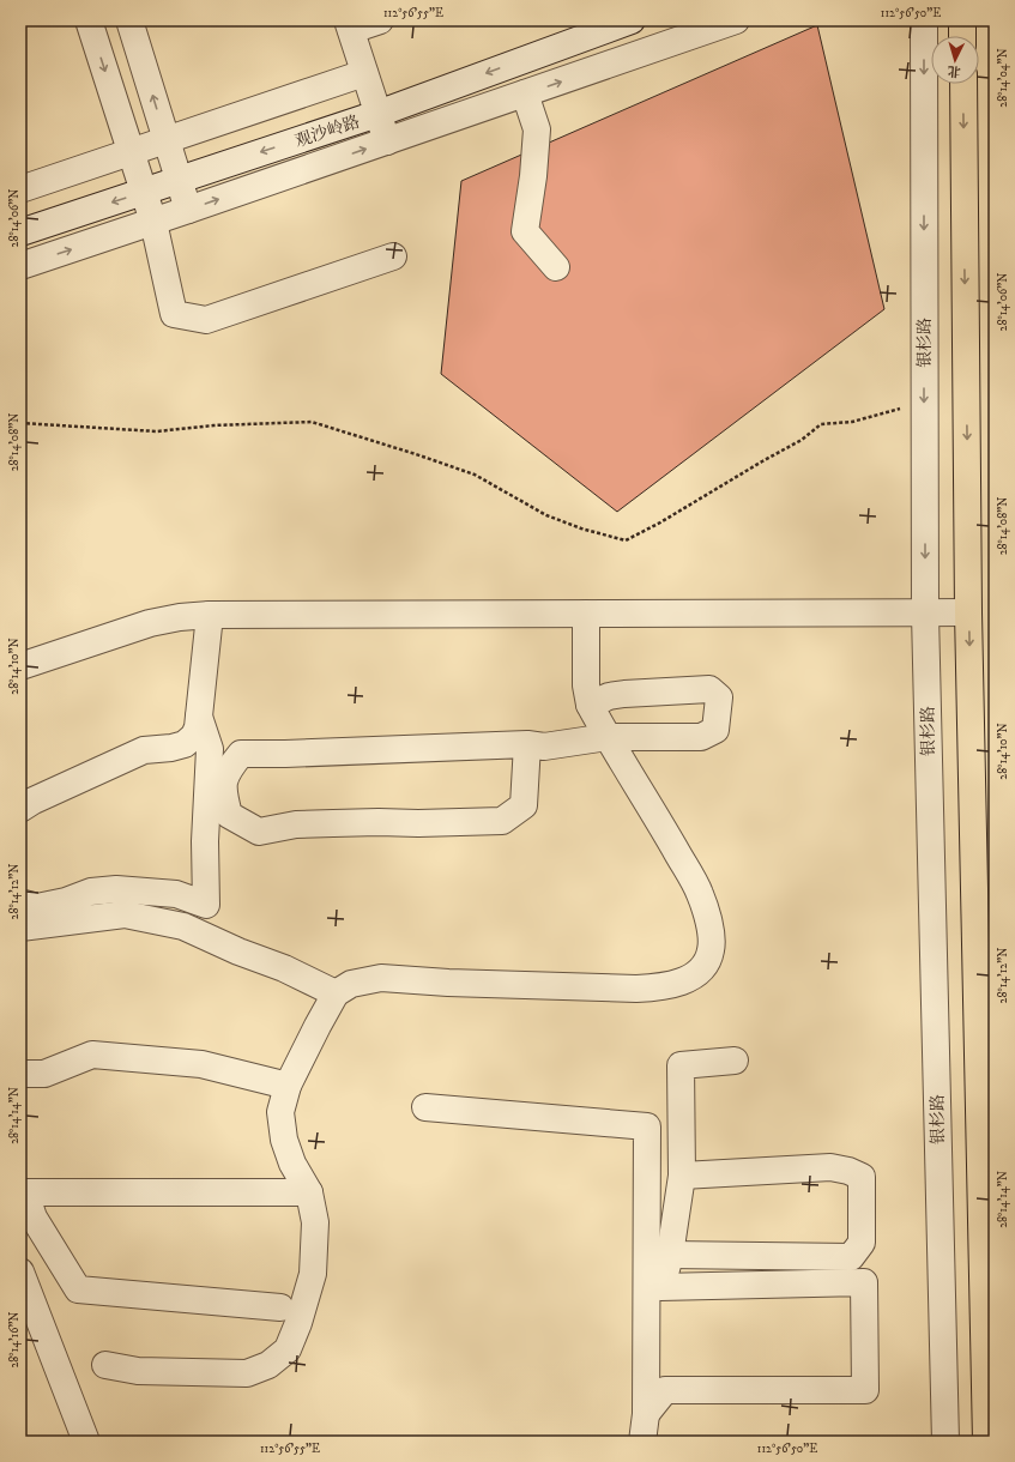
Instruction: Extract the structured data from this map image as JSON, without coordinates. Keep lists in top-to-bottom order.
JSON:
{
  "streets": {
    "street": ["观沙岭路", "银杉路"]
  },
  "one_way": ["银杉路"],
  "north": "bottom",
  "coordinates": [
    "112°56'55\"E",
    "112°56'50\"E",
    "28°14'04\"N",
    "28°14'06\"N",
    "28°14'08\"N",
    "28°14'10\"N",
    "28°14'12\"N",
    "28°14'14\"N",
    "28°14'16\"N"
  ]
}
